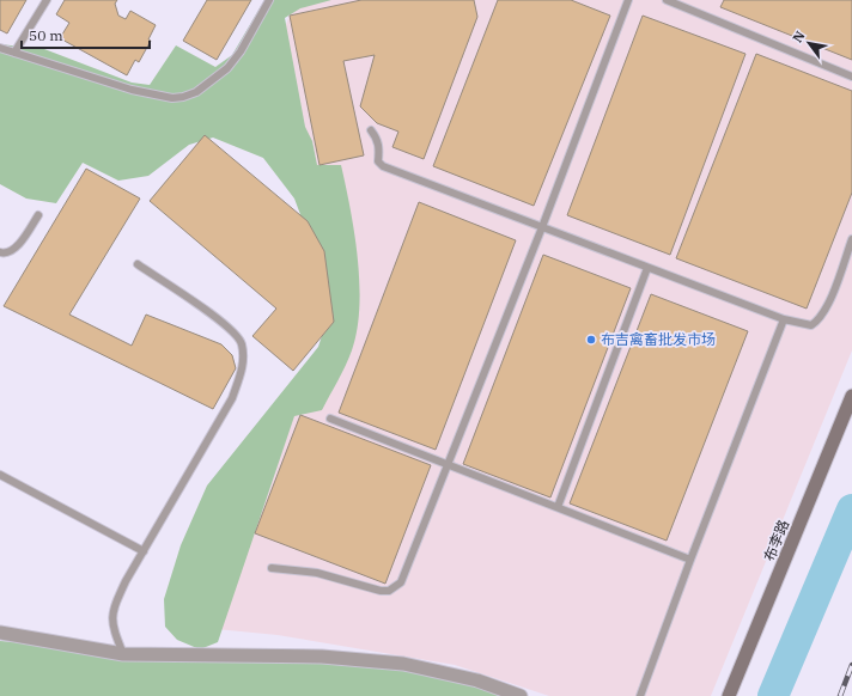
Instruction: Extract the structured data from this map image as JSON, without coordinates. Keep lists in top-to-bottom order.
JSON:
{
  "streets": {
    "main road": ["布李路"]
  },
  "places": ["布吉禽畜批发市场"],
  "scale_bar": "50 m",
  "north": "top left"
}
